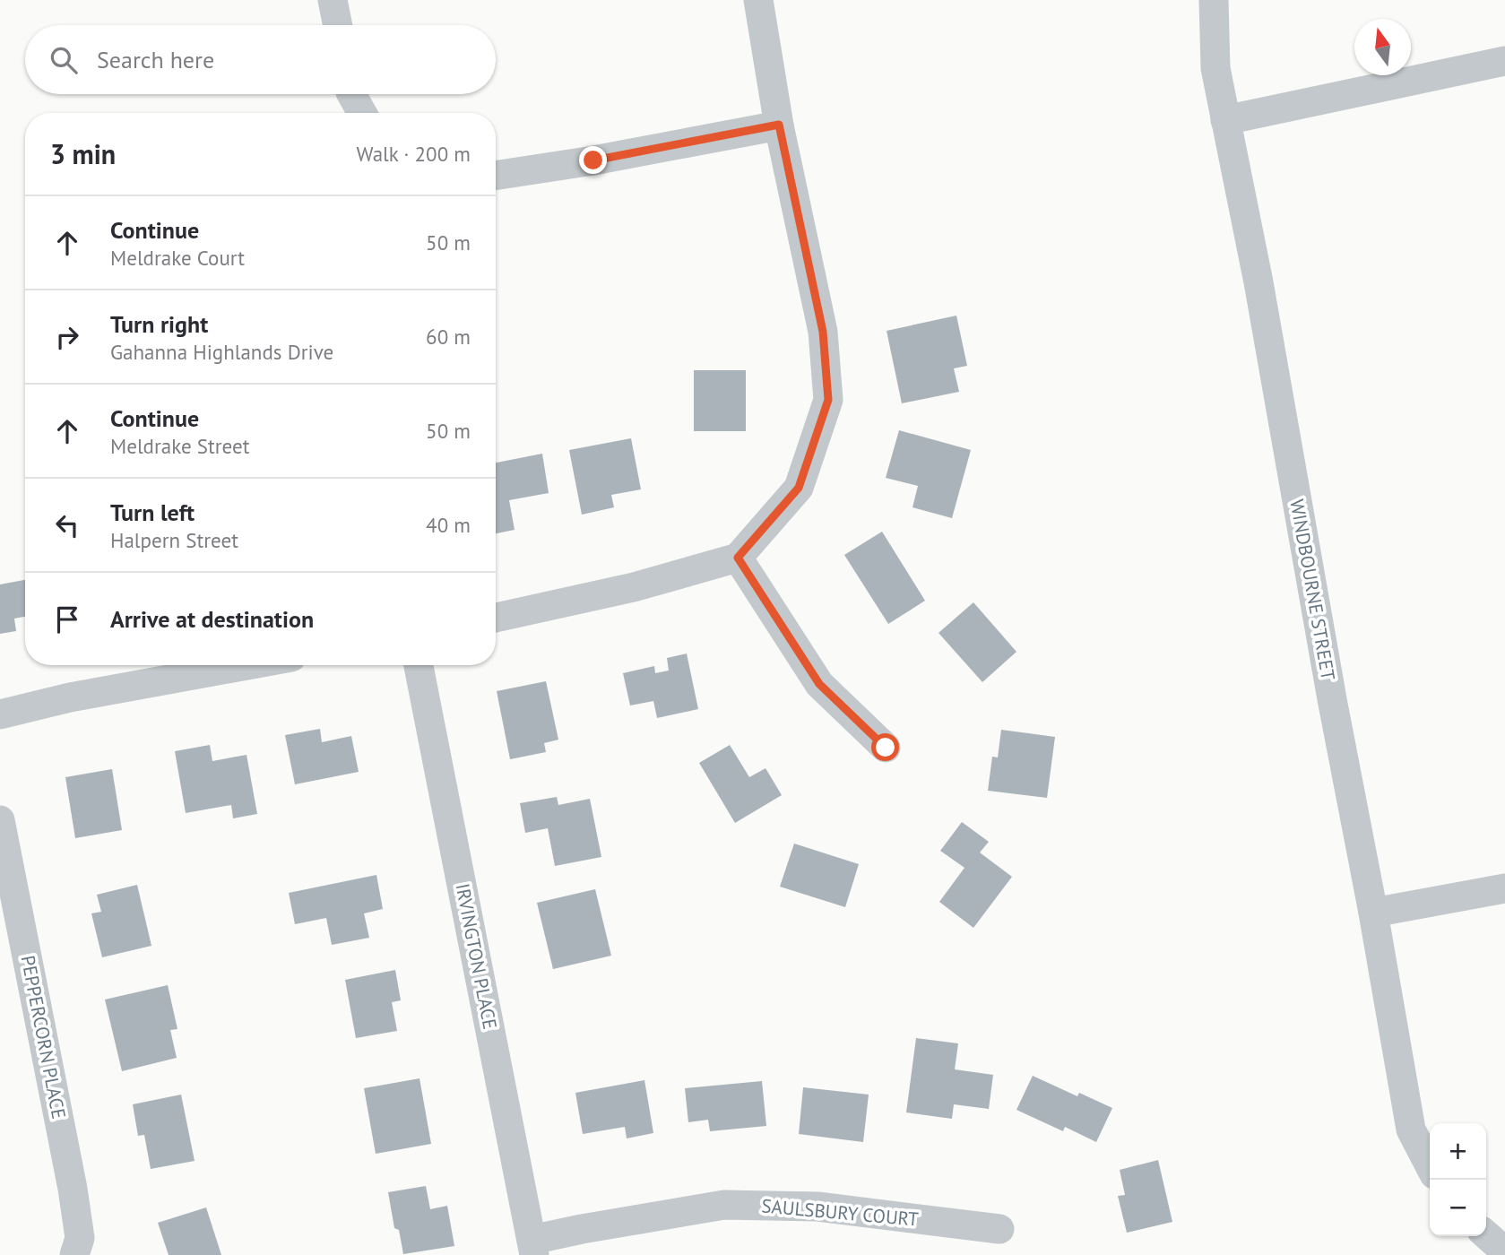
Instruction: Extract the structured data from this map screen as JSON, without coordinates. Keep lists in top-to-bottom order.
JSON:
{
  "streets": {
    "street": [
      "WINDBOURNE STREET",
      "IRVINGTON PLACE",
      "PEPPERCORN PLACE",
      "SAULSBURY COURT"
    ]
  },
  "crossings": [
    ["IRVINGTON PLACE", "SAULSBURY COURT"]
  ],
  "north": "top",
  "page": {
    "search": "Search here",
    "heading": ["3 min", "Walk · 200 m"],
    "list": [
      ["Continue", "Meldrake Court", "50 m"],
      ["Turn right", "Gahanna Highlands Drive", "60 m"],
      ["Continue", "Meldrake Street", "50 m"],
      ["Turn left", "Halpern Street", "40 m"],
      "Arrive at destination"
    ],
    "map_buttons": ["+", "−"]
  }
}
